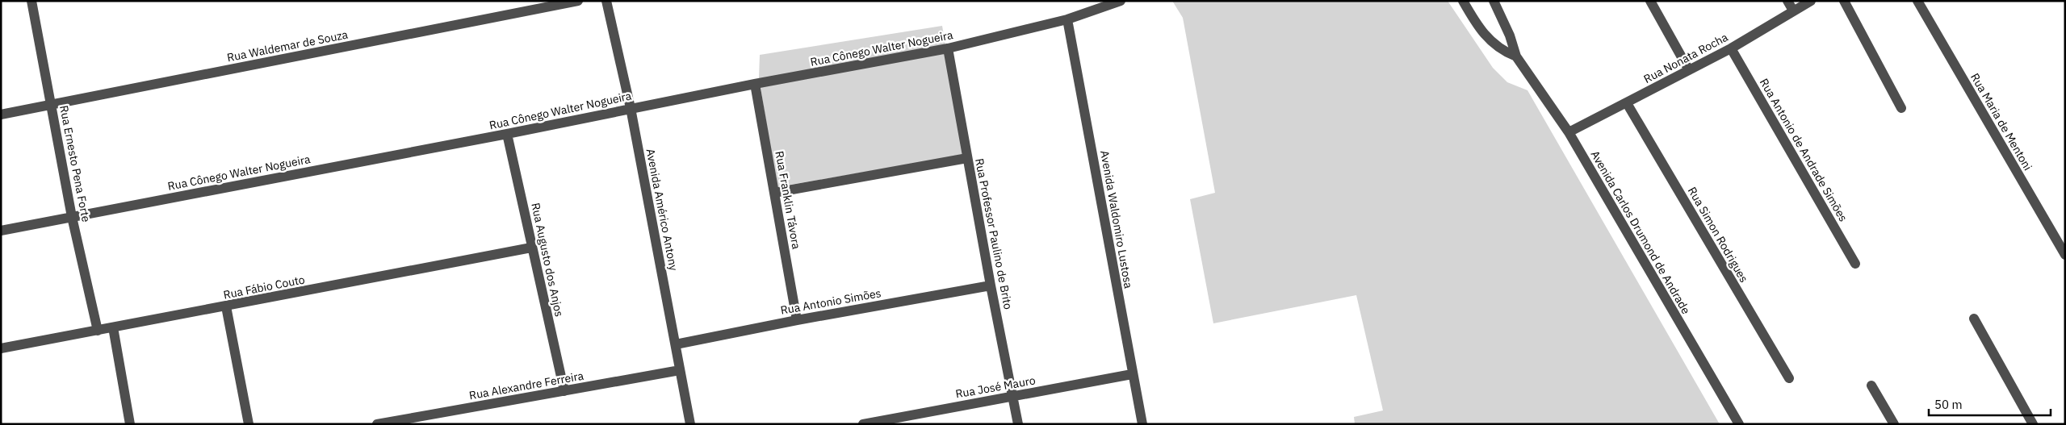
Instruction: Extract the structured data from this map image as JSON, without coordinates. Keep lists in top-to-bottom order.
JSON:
{
  "streets": {
    "street": [
      "Rua Waldemar de Souza",
      "Rua Cônego Walter Nogueira",
      "Rua Nonata Rocha",
      "Rua Maria de Mentoni",
      "Rua Antonio de Andrade Simões",
      "Rua Ernesto Pena Forte",
      "Rua Franklin Távora",
      "Avenida Américo Antony",
      "Avenida Waldomiro Lustosa",
      "Avenida Carlos Drumond de Andrade",
      "Rua Professor Paulino de Brito",
      "Rua Simon Rodrigues",
      "Rua Augusto dos Anjos",
      "Rua Fábio Couto",
      "Rua Antonio Simões",
      "Rua Alexandre Ferreira",
      "Rua José Mauro"
    ]
  },
  "crossings": [
    ["Rua Waldemar de Souza", "Rua Ernesto Pena Forte"],
    ["Rua Cônego Walter Nogueira", "Rua Ernesto Pena Forte"],
    ["Rua Cônego Walter Nogueira", "Rua Franklin Távora"],
    ["Rua Cônego Walter Nogueira", "Avenida Américo Antony"],
    ["Rua Cônego Walter Nogueira", "Avenida Waldomiro Lustosa"],
    ["Rua Cônego Walter Nogueira", "Rua Professor Paulino de Brito"],
    ["Rua Cônego Walter Nogueira", "Rua Augusto dos Anjos"],
    ["Rua Nonata Rocha", "Rua Antonio de Andrade Simões"],
    ["Rua Nonata Rocha", "Avenida Carlos Drumond de Andrade"],
    ["Rua Nonata Rocha", "Rua Simon Rodrigues"],
    ["Rua Ernesto Pena Forte", "Rua Fábio Couto"],
    ["Rua Franklin Távora", "Rua Antonio Simões"],
    ["Avenida Américo Antony", "Rua Antonio Simões"],
    ["Avenida Américo Antony", "Rua Alexandre Ferreira"],
    ["Avenida Waldomiro Lustosa", "Rua José Mauro"],
    ["Rua Professor Paulino de Brito", "Rua Antonio Simões"],
    ["Rua Professor Paulino de Brito", "Rua José Mauro"],
    ["Rua Augusto dos Anjos", "Rua Fábio Couto"],
    ["Rua Augusto dos Anjos", "Rua Alexandre Ferreira"]
  ],
  "scale_bar": "50 m"
}
